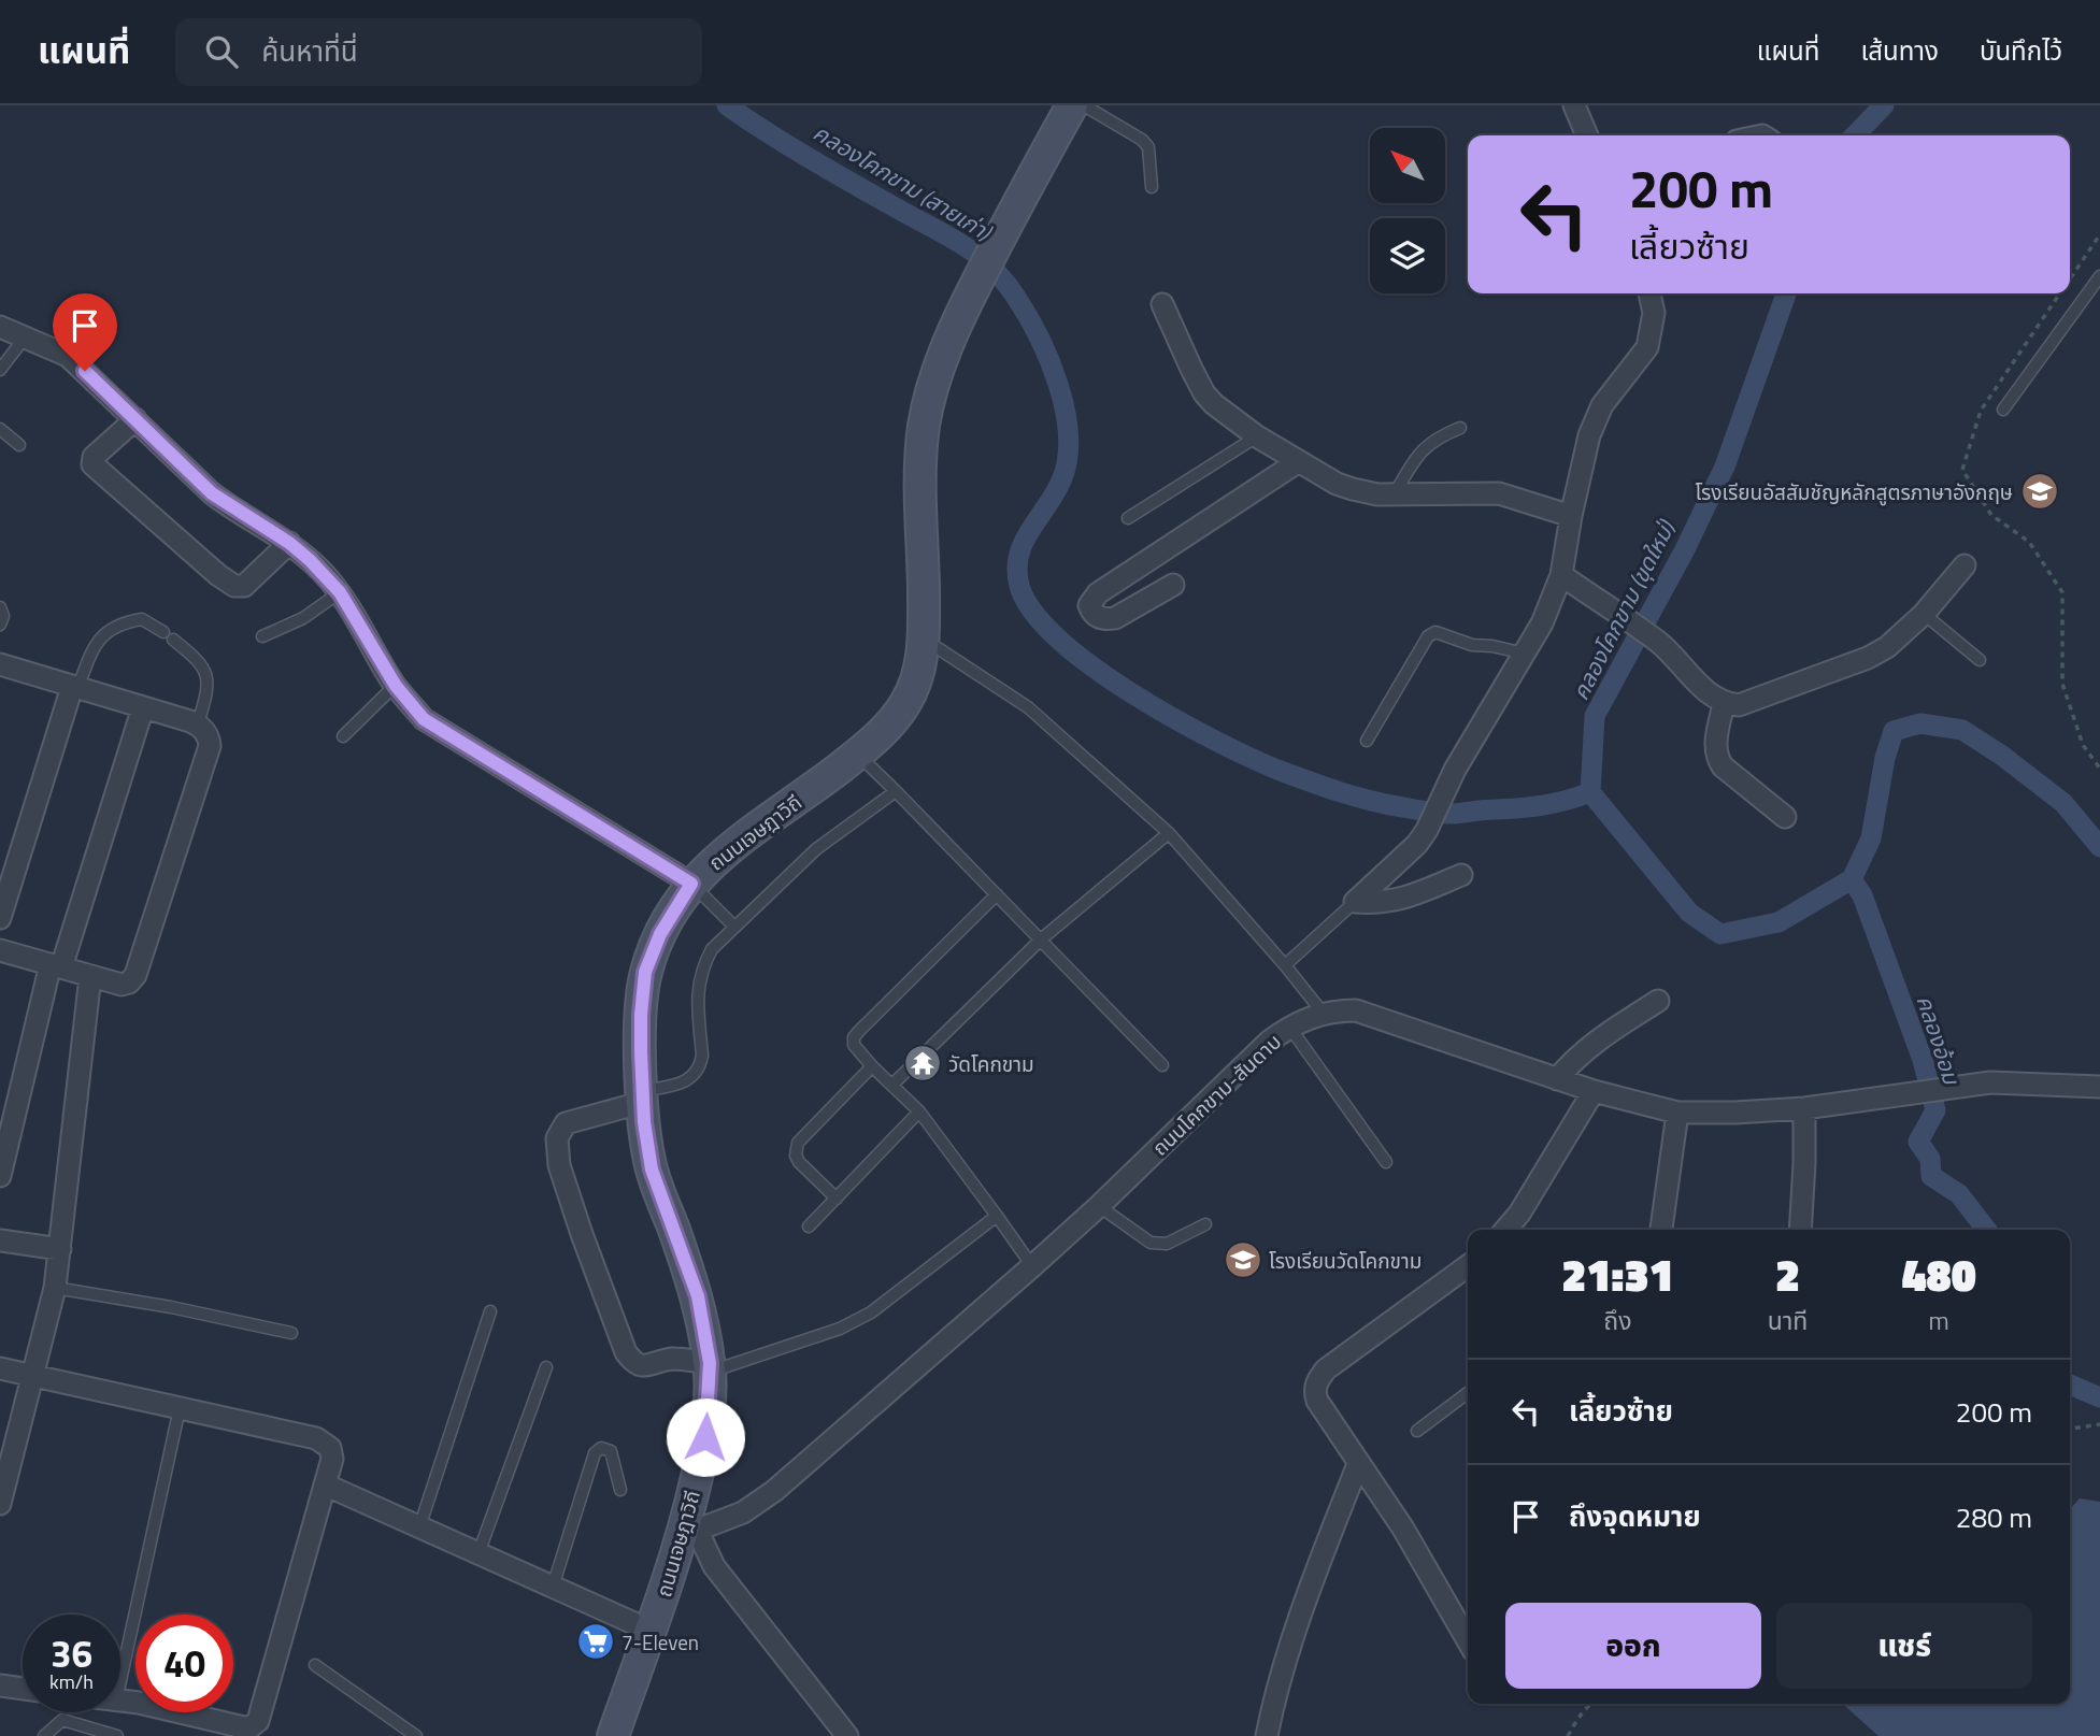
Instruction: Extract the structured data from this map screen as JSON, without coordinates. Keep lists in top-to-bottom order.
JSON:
{
  "streets": {
    "street": ["ถนนเจษฎาวิถี", "ถนนโคกขาม-สันดาบ"]
  },
  "crossings": [
    ["ถนนเจษฎาวิถี", "ถนนโคกขาม-สันดาบ"]
  ],
  "water": ["คลองโคกขาม (สายเก่า)", "คลองโคกขาม (ขุดใหม่)", "คลองอ้อม"],
  "places": {
    "school or university": ["โรงเรียนอัสสัมชัญหลักสูตรภาษาอังกฤษ", "โรงเรียนวัดโคกขาม"],
    "temple": ["วัดโคกขาม"],
    "supermarket": ["7-Eleven"]
  },
  "north": "top left",
  "page": {
    "header": "แผนที่",
    "search": "ค้นหาที่นี่",
    "nav": ["แผนที่", "เส้นทาง", "บันทึกไว้"],
    "turn": ["200 m", "เลี้ยวซ้าย"],
    "eta": [
      "21:31",
      "ถึง",
      "2",
      "นาที",
      "480",
      "m"
    ],
    "list": [
      {
        "name": "เลี้ยวซ้าย",
        "value": "200 m"
      },
      {
        "name": "ถึงจุดหมาย",
        "value": "280 m"
      }
    ],
    "buttons": ["ออก", "แชร์"],
    "speed": "36 km/h",
    "limit": "40"
  }
}
